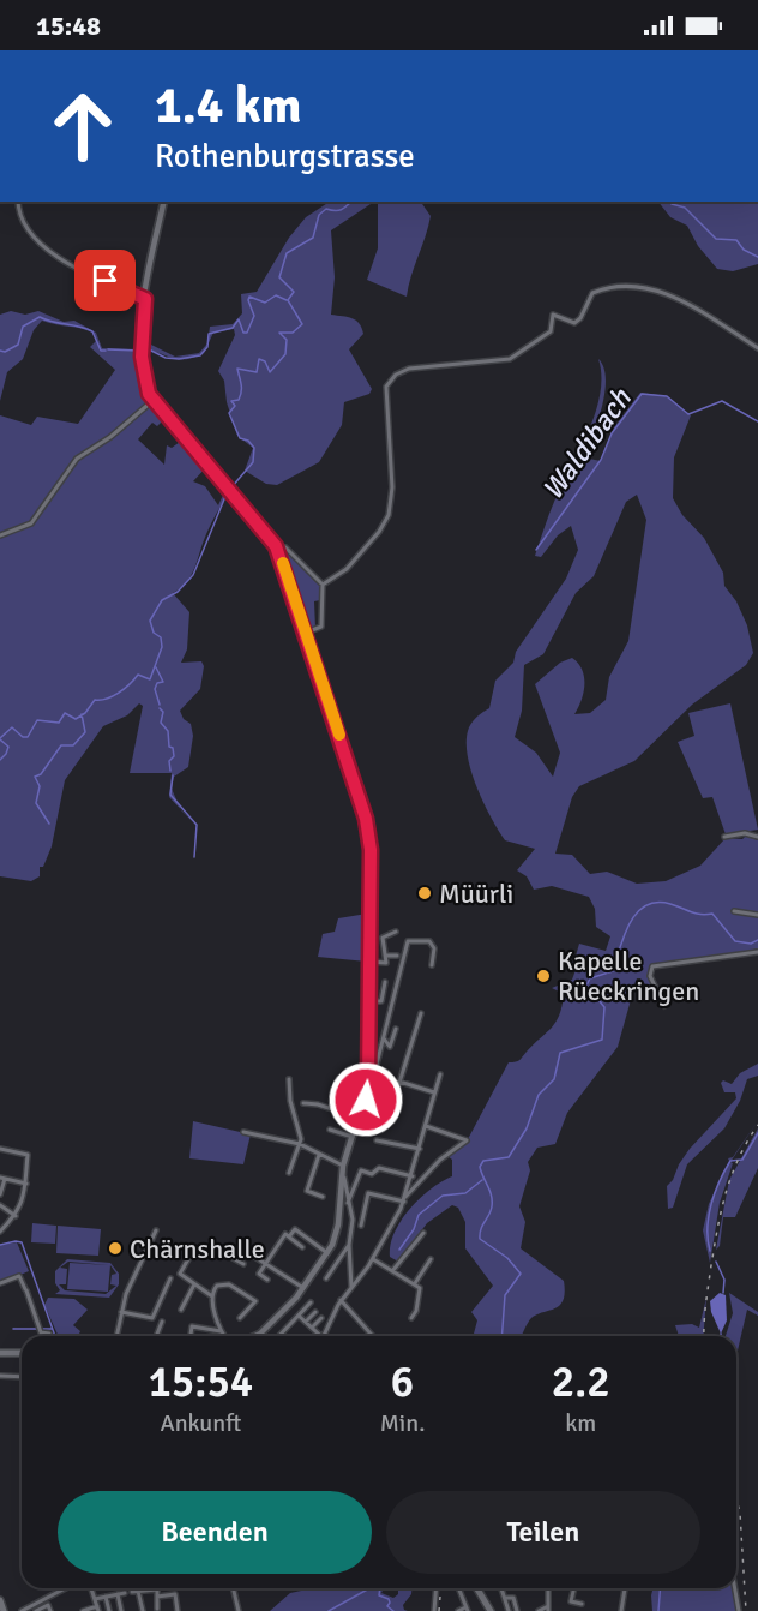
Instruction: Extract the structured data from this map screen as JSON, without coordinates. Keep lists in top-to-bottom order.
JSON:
{
  "water": ["Waldibach"],
  "places": ["Müürli", "Kapelle Rüeckringen", "Chärnshalle"],
  "page": {
    "status": "15:48",
    "turn": ["1.4 km", "Rothenburgstrasse"],
    "eta": [
      "15:54",
      "Ankunft",
      "6",
      "Min.",
      "2.2",
      "km"
    ],
    "buttons": ["Beenden", "Teilen"]
  }
}
